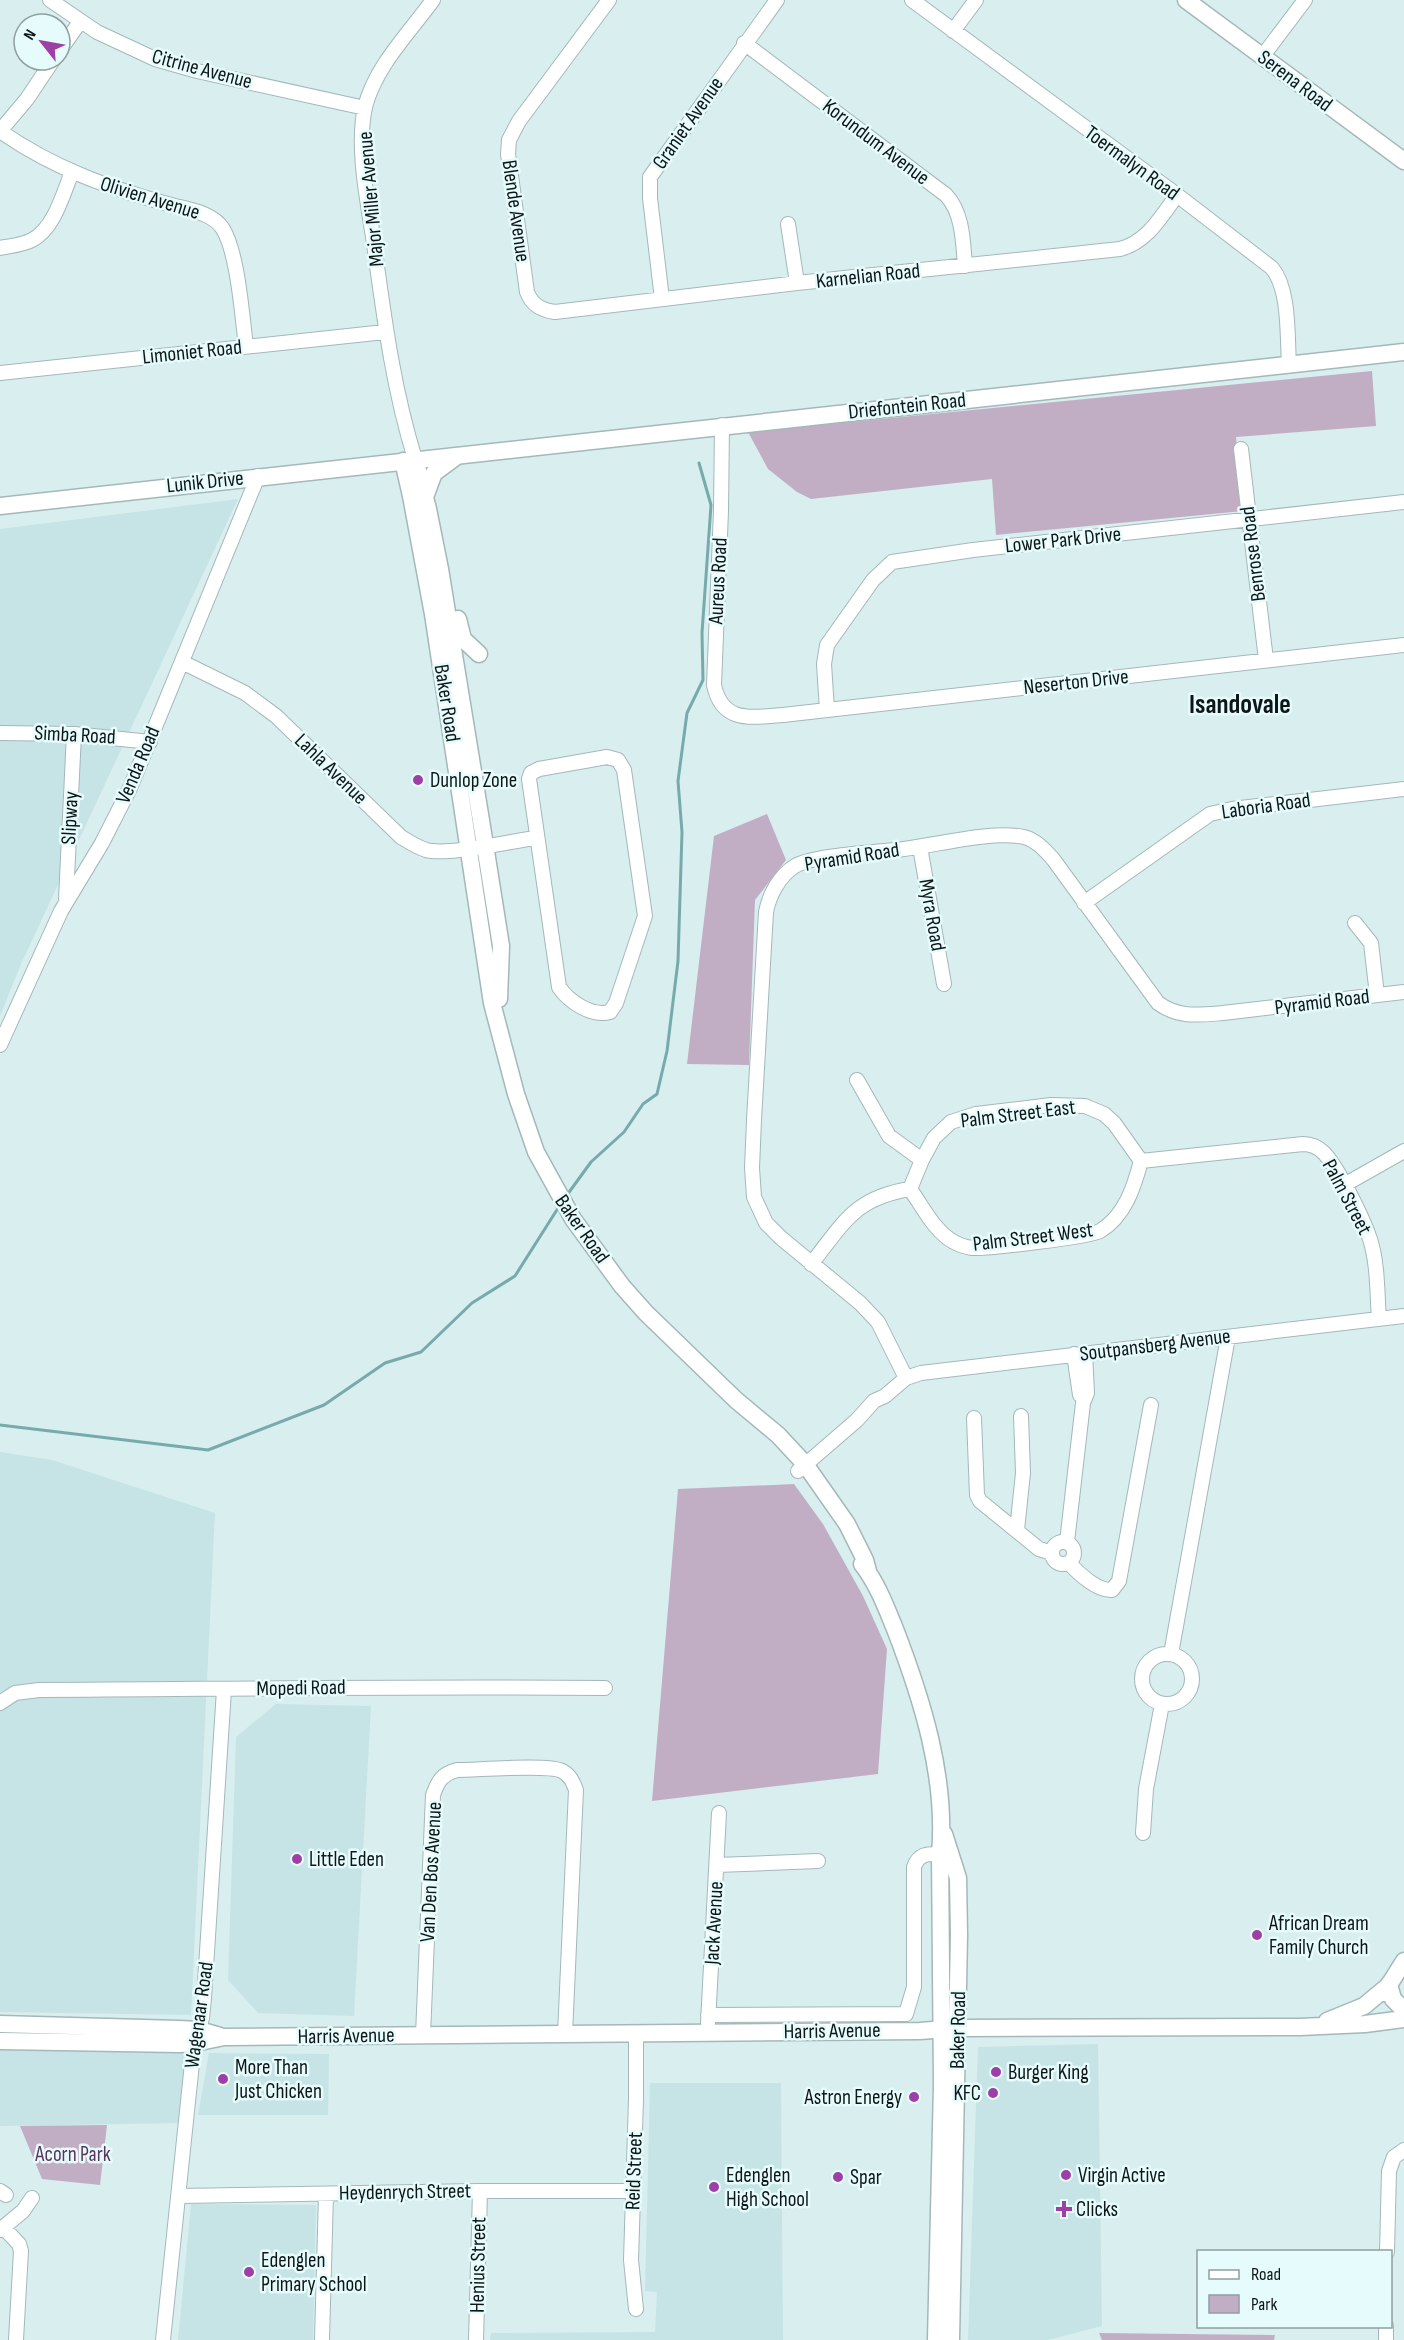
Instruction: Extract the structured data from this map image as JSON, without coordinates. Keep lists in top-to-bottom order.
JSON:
{
  "streets": {
    "main road": [
      "Serena Road",
      "Driefontein Road",
      "Lunik Drive",
      "Baker Road",
      "Harris Avenue"
    ],
    "street": [
      "Citrine Avenue",
      "Graniet Avenue",
      "Korundum Avenue",
      "Toermalyn Road",
      "Olivien Avenue",
      "Major Miller Avenue",
      "Blende Avenue",
      "Karnelian Road",
      "Limoniet Road",
      "Lower Park Drive",
      "Benrose Road",
      "Aureus Road",
      "Neserton Drive",
      "Simba Road",
      "Venda Road",
      "Lahla Avenue",
      "Laboria Road",
      "Slipway",
      "Pyramid Road",
      "Myra Road",
      "Palm Street East",
      "Palm Street",
      "Palm Street West",
      "Soutpansberg Avenue",
      "Mopedi Road",
      "Van Den Bos Avenue",
      "Jack Avenue",
      "Wagenaar Road",
      "Reid Street",
      "Heydenrych Street",
      "Henius Street"
    ]
  },
  "crossings": [
    ["Citrine Avenue", "Major Miller Avenue"],
    ["Graniet Avenue", "Korundum Avenue"],
    ["Graniet Avenue", "Karnelian Road"],
    ["Korundum Avenue", "Karnelian Road"],
    ["Toermalyn Road", "Karnelian Road"],
    ["Toermalyn Road", "Driefontein Road"],
    ["Olivien Avenue", "Limoniet Road"],
    ["Major Miller Avenue", "Limoniet Road"],
    ["Major Miller Avenue", "Driefontein Road"],
    ["Major Miller Avenue", "Lunik Drive"],
    ["Major Miller Avenue", "Baker Road"],
    ["Blende Avenue", "Karnelian Road"],
    ["Driefontein Road", "Lunik Drive"],
    ["Driefontein Road", "Aureus Road"],
    ["Driefontein Road", "Baker Road"],
    ["Lunik Drive", "Baker Road"],
    ["Lunik Drive", "Venda Road"],
    ["Lower Park Drive", "Benrose Road"],
    ["Lower Park Drive", "Neserton Drive"],
    ["Benrose Road", "Neserton Drive"],
    ["Aureus Road", "Neserton Drive"],
    ["Baker Road", "Lahla Avenue"],
    ["Baker Road", "Harris Avenue"],
    ["Simba Road", "Venda Road"],
    ["Simba Road", "Slipway"],
    ["Venda Road", "Lahla Avenue"],
    ["Venda Road", "Slipway"],
    ["Laboria Road", "Pyramid Road"],
    ["Pyramid Road", "Myra Road"],
    ["Pyramid Road", "Soutpansberg Avenue"],
    ["Palm Street East", "Palm Street"],
    ["Palm Street East", "Palm Street West"],
    ["Palm Street", "Palm Street West"],
    ["Palm Street", "Soutpansberg Avenue"],
    ["Mopedi Road", "Wagenaar Road"],
    ["Van Den Bos Avenue", "Harris Avenue"],
    ["Jack Avenue", "Harris Avenue"],
    ["Wagenaar Road", "Harris Avenue"],
    ["Wagenaar Road", "Heydenrych Street"],
    ["Harris Avenue", "Reid Street"],
    ["Reid Street", "Heydenrych Street"],
    ["Heydenrych Street", "Henius Street"]
  ],
  "districts": ["Isandovale"],
  "parks": ["Acorn Park"],
  "places": {
    "other": [
      "Dunlop Zone",
      "Little Eden",
      "African Dream Family Church",
      "Burger King",
      "More Than Just Chicken",
      "KFC",
      "Astron Energy",
      "Virgin Active",
      "Spar",
      "Edenglen High School",
      "Edenglen Primary School"
    ],
    "health": ["Clicks"]
  },
  "legend": ["Road", "Park"],
  "north": "top left"
}
